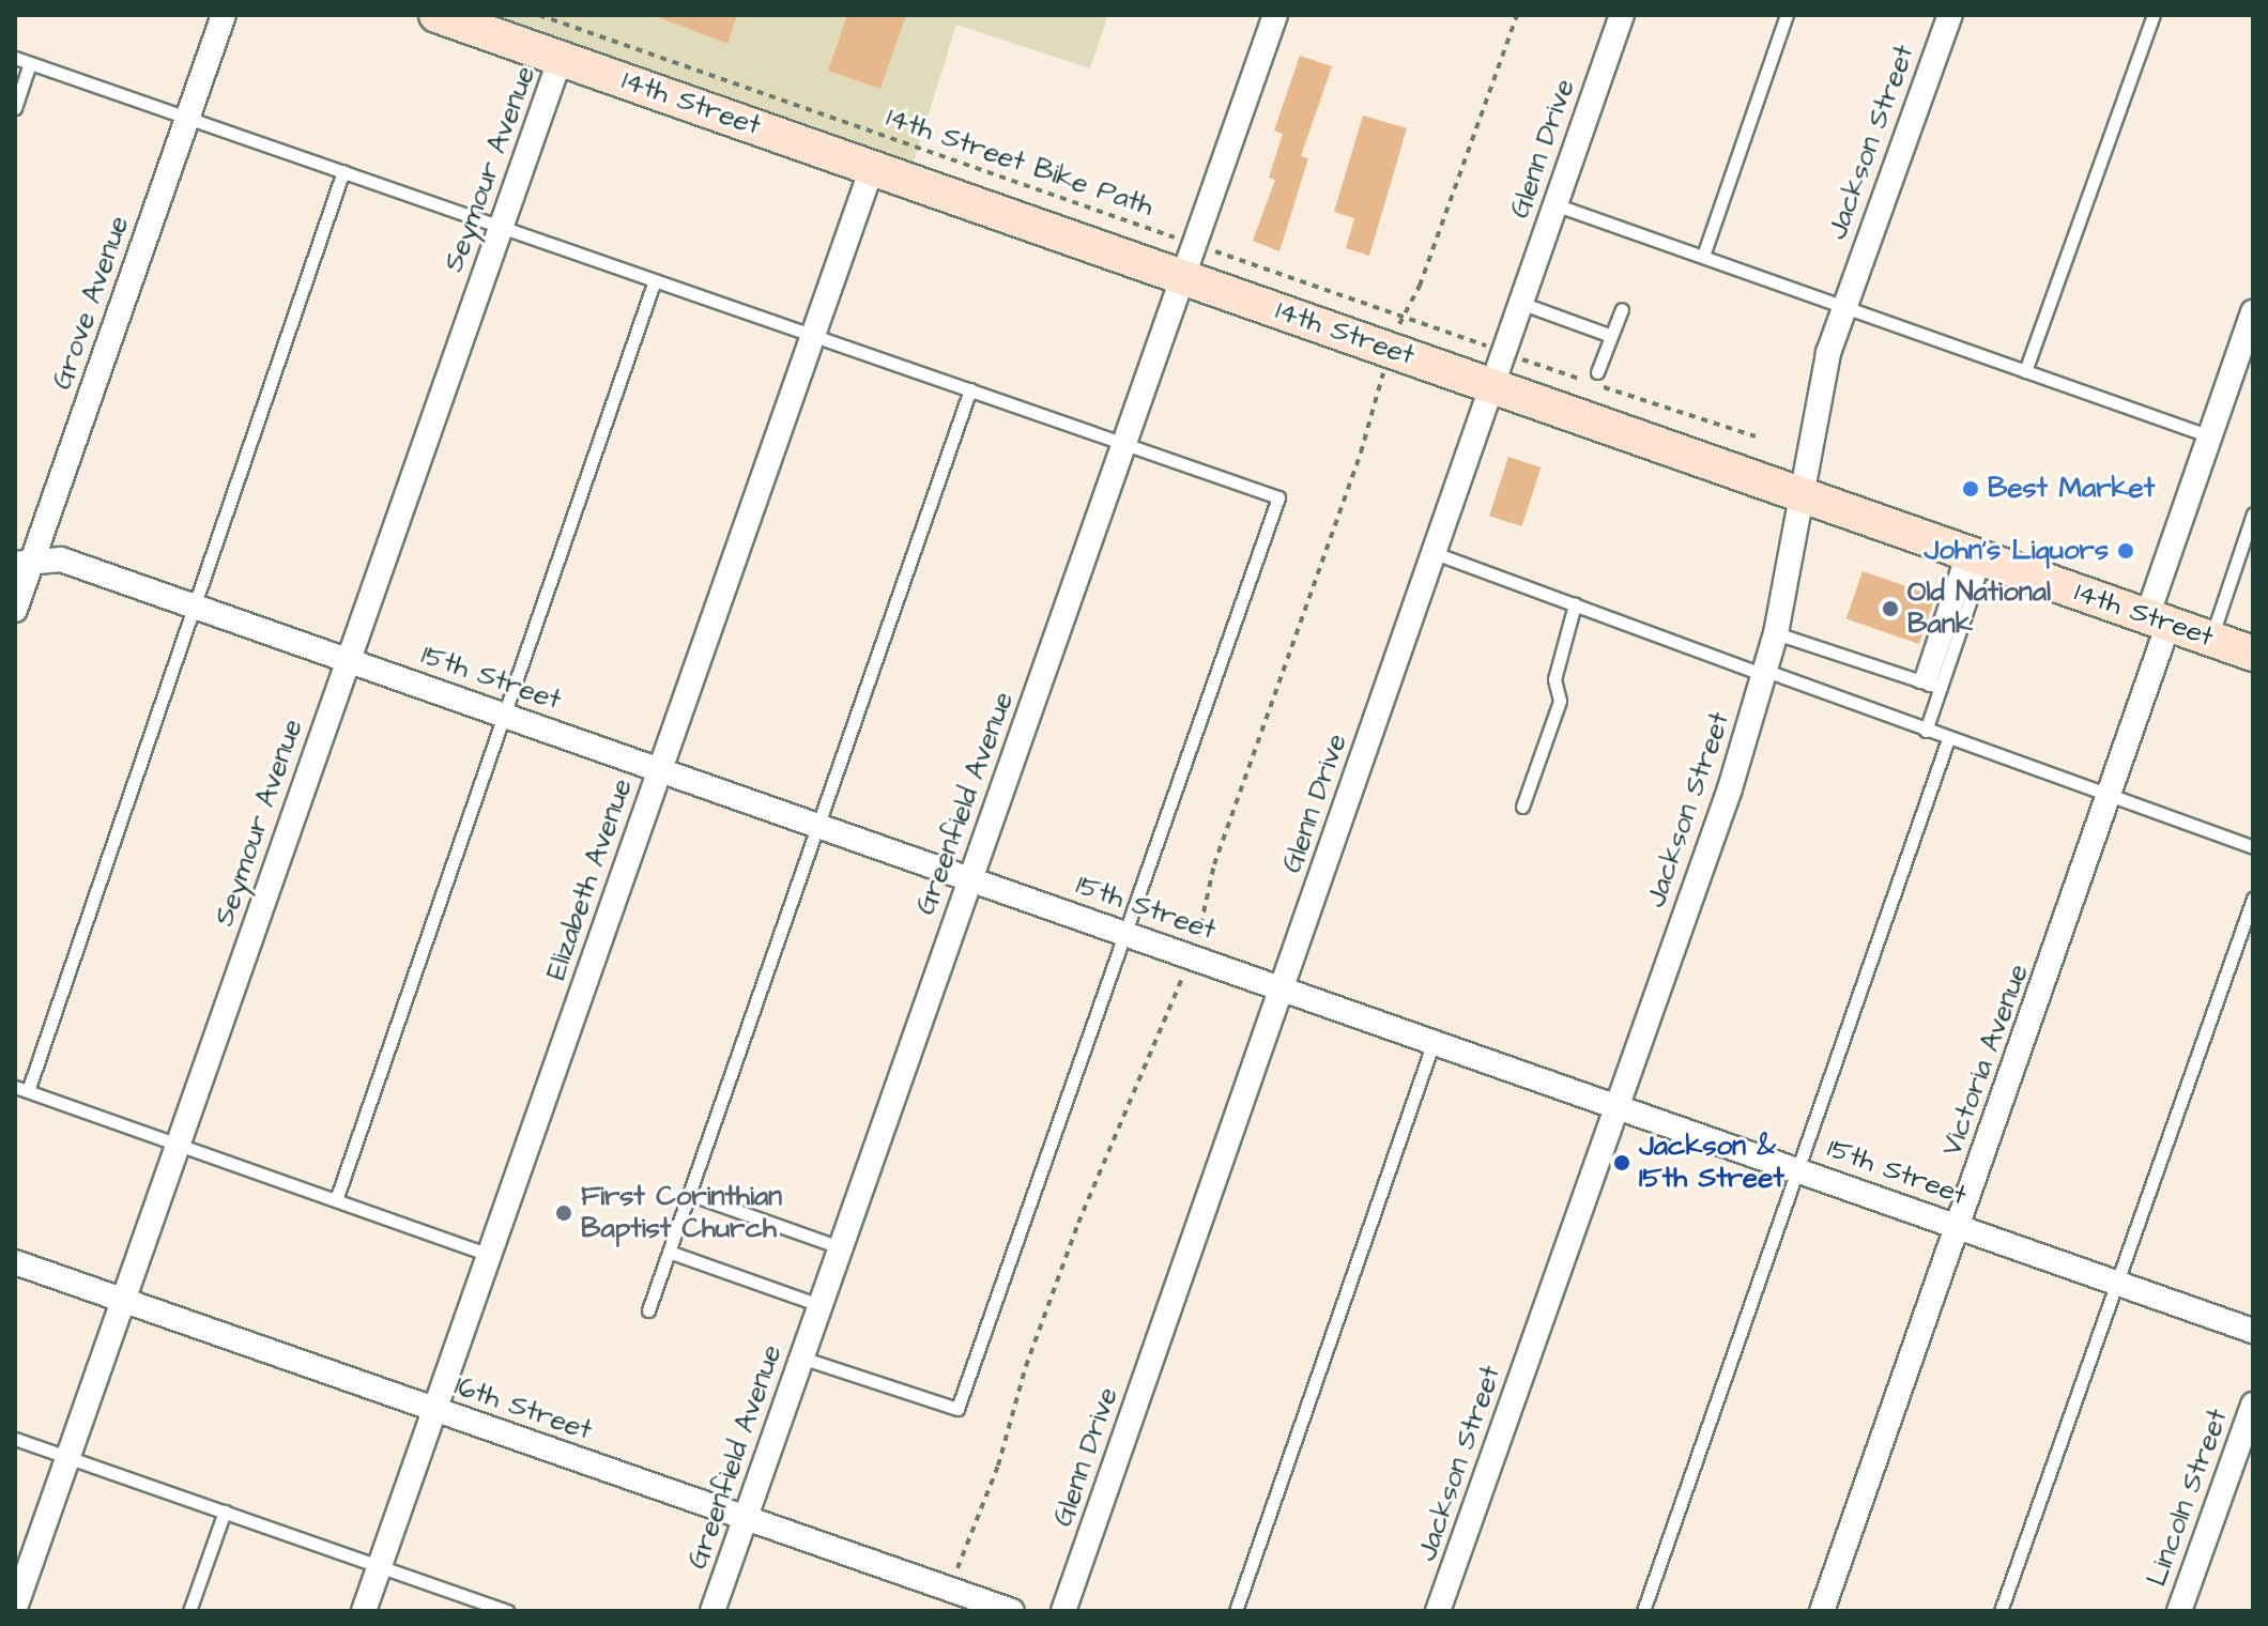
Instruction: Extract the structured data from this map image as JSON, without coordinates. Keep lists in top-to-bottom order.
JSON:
{
  "streets": {
    "street": [
      "14th Street",
      "Jackson Street",
      "Glenn Drive",
      "Seymour Avenue",
      "Grove Avenue",
      "15th Street",
      "Greenfield Avenue",
      "Elizabeth Avenue",
      "Victoria Avenue",
      "16th Street",
      "Lincoln Street"
    ],
    "path": ["14th Street Bike Path"]
  },
  "crossings": [
    ["14th Street", "Jackson Street"],
    ["14th Street", "Glenn Drive"],
    ["14th Street", "Seymour Avenue"],
    ["14th Street", "Greenfield Avenue"],
    ["14th Street", "Elizabeth Avenue"],
    ["14th Street", "Victoria Avenue"],
    ["Jackson Street", "15th Street"],
    ["Glenn Drive", "15th Street"],
    ["14th Street Bike Path", "Greenfield Avenue"],
    ["Seymour Avenue", "15th Street"],
    ["Seymour Avenue", "16th Street"],
    ["Grove Avenue", "15th Street"],
    ["15th Street", "Greenfield Avenue"],
    ["15th Street", "Elizabeth Avenue"],
    ["15th Street", "Victoria Avenue"],
    ["Greenfield Avenue", "16th Street"],
    ["Elizabeth Avenue", "16th Street"]
  ],
  "places": [
    "Best Market",
    "John's Liquors",
    "Old National Bank",
    "Jackson & 15th Street",
    "First Corinthian Baptist Church"
  ]
}
